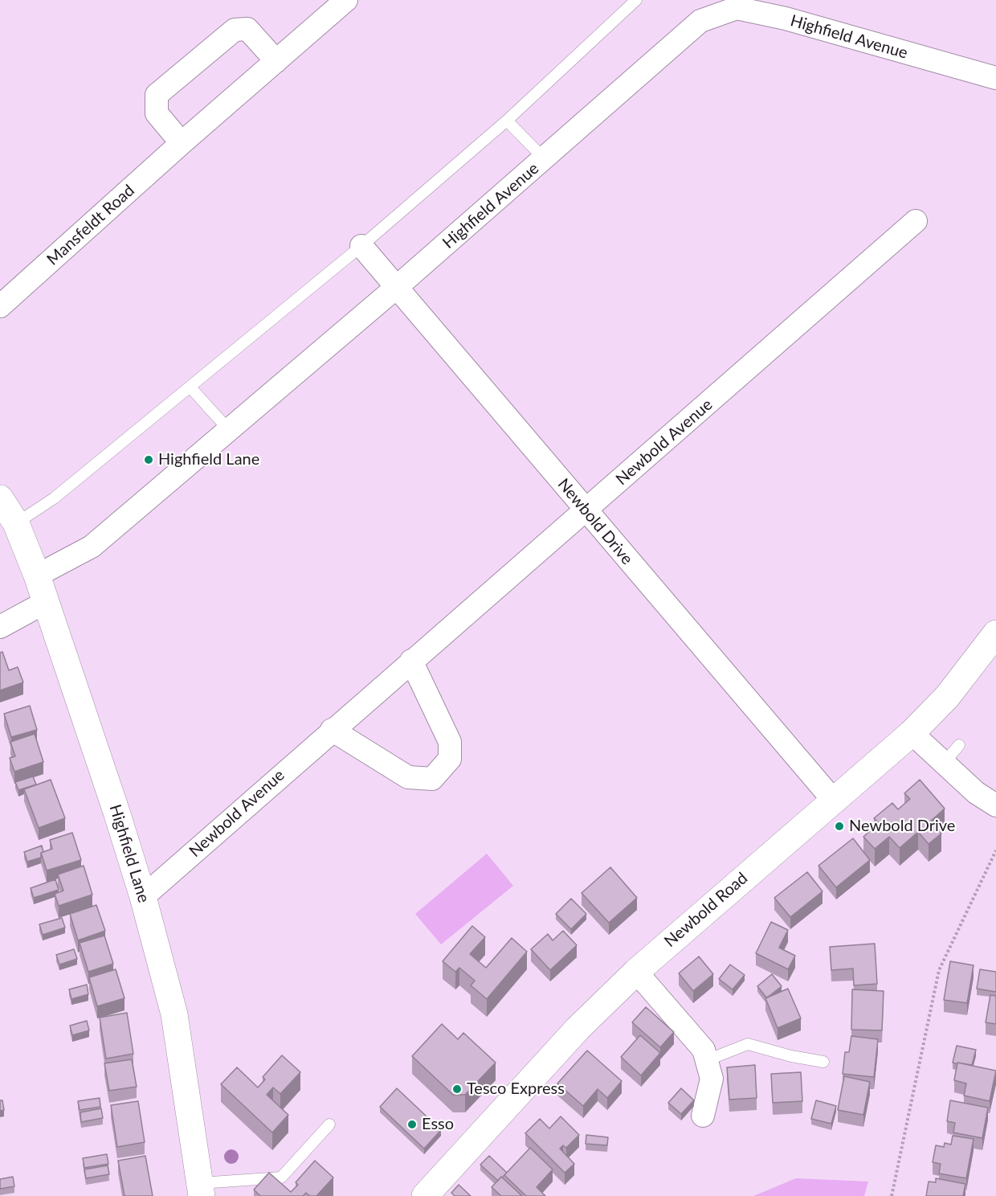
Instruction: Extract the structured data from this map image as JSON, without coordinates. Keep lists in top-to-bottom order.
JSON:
{
  "streets": {
    "main road": ["Highfield Lane", "Newbold Road"],
    "street": [
      "Highfield Avenue",
      "Mansfeldt Road",
      "Newbold Avenue",
      "Newbold Drive"
    ]
  },
  "crossings": [
    ["Highfield Avenue", "Newbold Drive"],
    ["Highfield Avenue", "Highfield Lane"],
    ["Newbold Avenue", "Newbold Drive"],
    ["Newbold Avenue", "Highfield Lane"],
    ["Newbold Drive", "Newbold Road"]
  ],
  "places": [
    "Highfield Lane",
    "Newbold Drive",
    "Tesco Express",
    "Esso"
  ]
}
